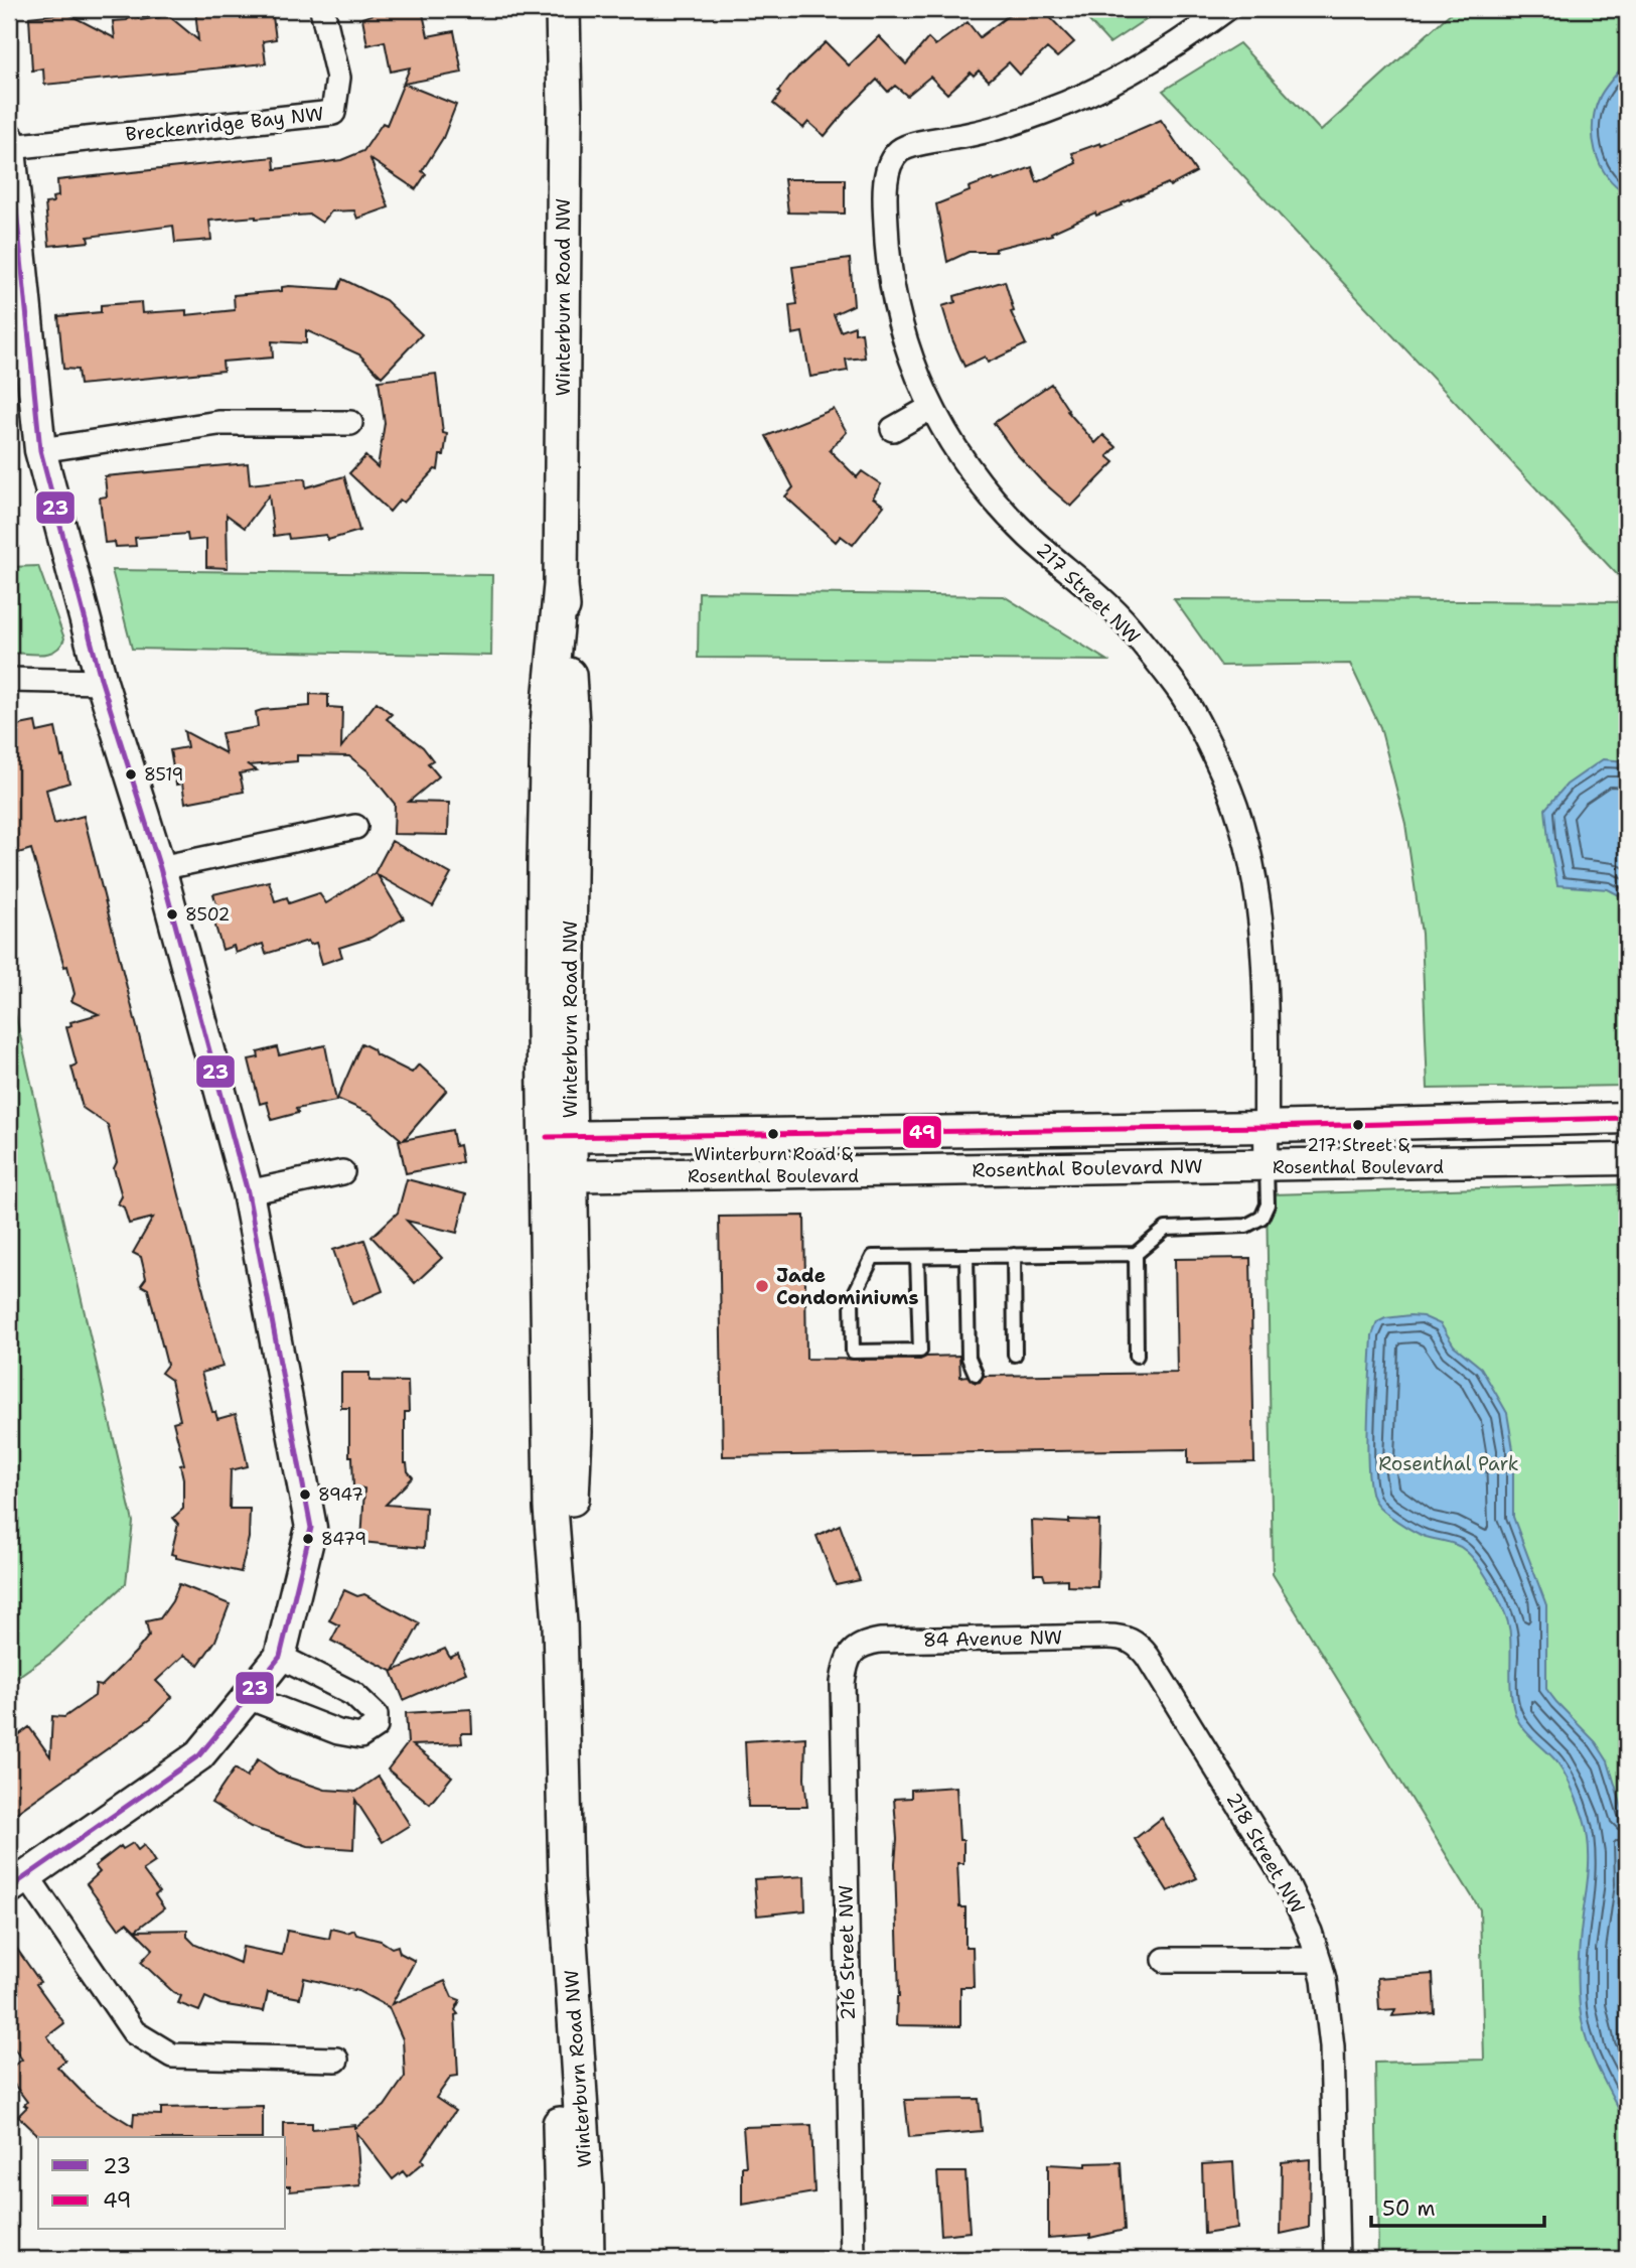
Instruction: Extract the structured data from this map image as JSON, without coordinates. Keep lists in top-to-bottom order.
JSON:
{
  "streets": {
    "main road": ["Winterburn Road NW"],
    "street": [
      "Breckenridge Bay NW",
      "217 Street NW",
      "Rosenthal Boulevard NW",
      "84 Avenue NW",
      "218 Street NW",
      "216 Street NW"
    ]
  },
  "crossings": [
    ["Winterburn Road NW", "Rosenthal Boulevard NW"],
    ["217 Street NW", "Rosenthal Boulevard NW"],
    ["84 Avenue NW", "218 Street NW"],
    ["84 Avenue NW", "216 Street NW"]
  ],
  "parks": ["Rosenthal Park"],
  "places": [
    "8519",
    "8502",
    "217 Street & Rosenthal Boulevard",
    "Winterburn Road & Rosenthal Boulevard",
    "Jade Condominiums",
    "8947",
    "8479"
  ],
  "lines": ["transit line 23", "transit line 49"],
  "legend": ["23", "49"],
  "scale_bar": "50 m"
}
